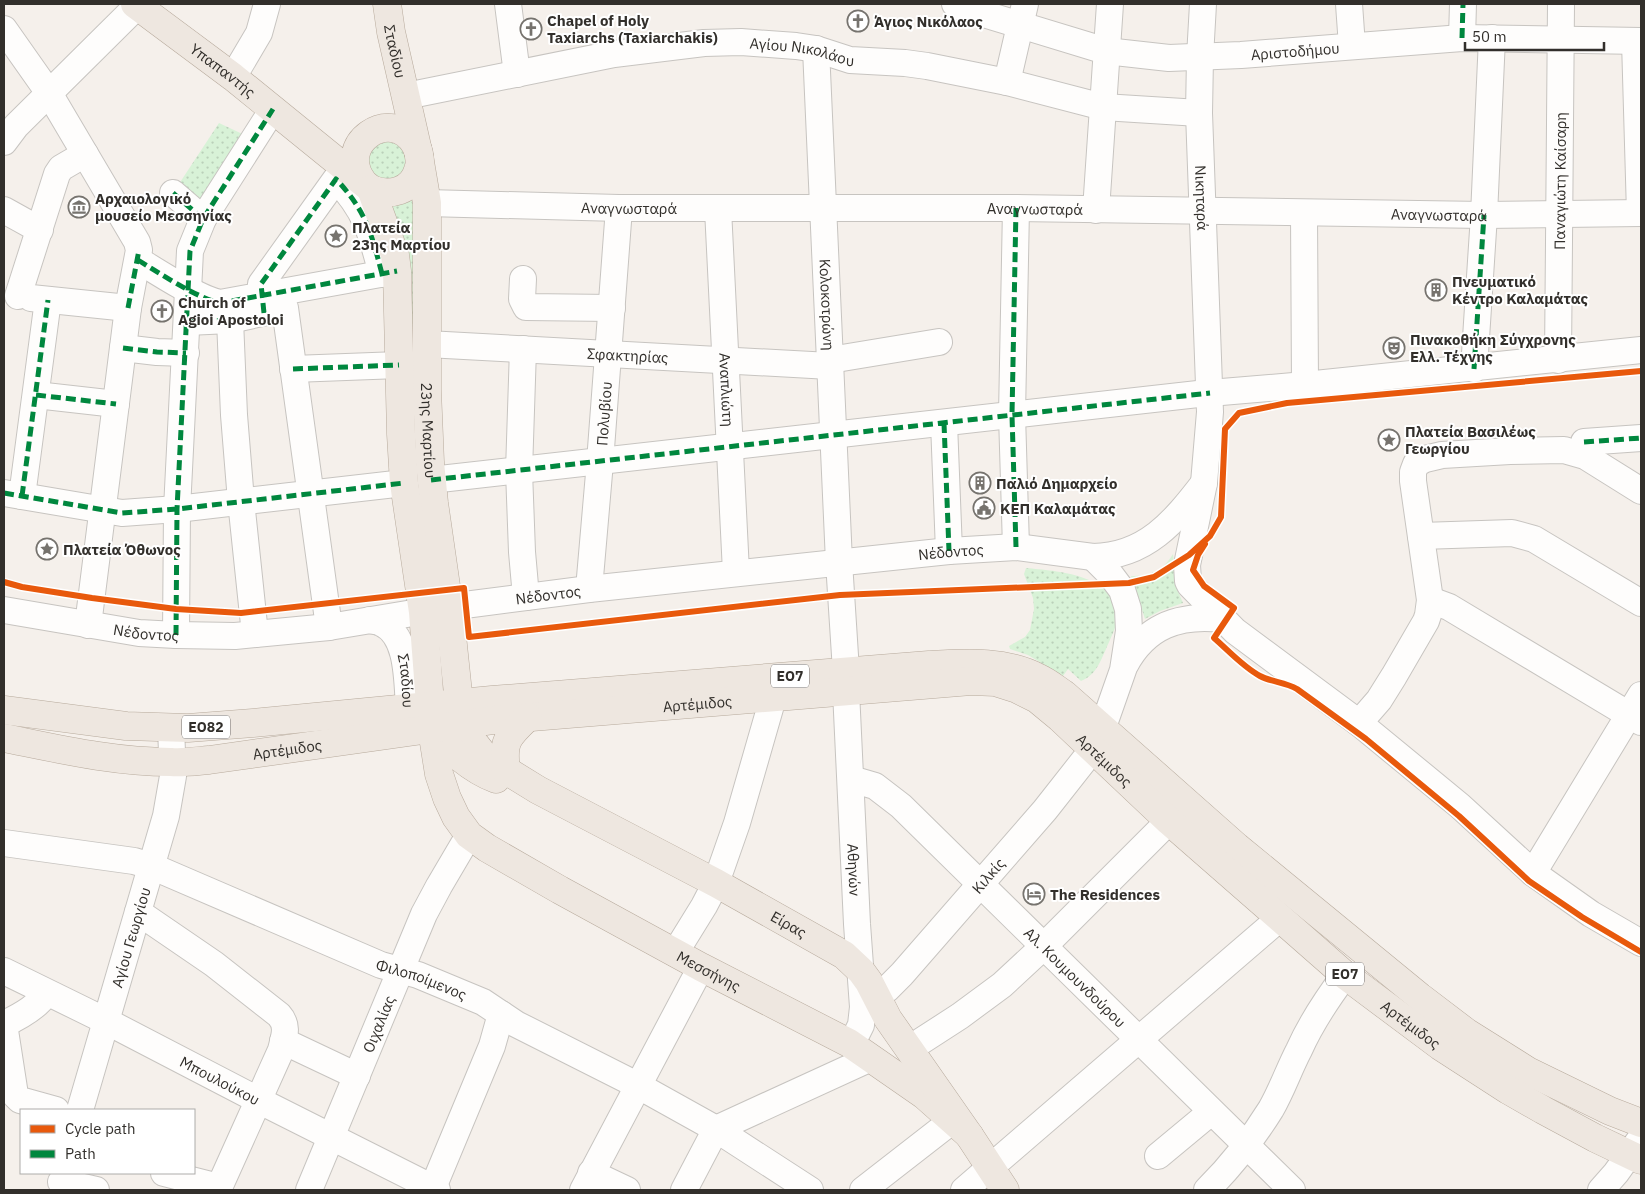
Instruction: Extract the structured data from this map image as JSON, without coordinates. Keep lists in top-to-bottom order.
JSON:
{
  "streets": {
    "main road": [
      "Σταδίου",
      "Υπαπαντής",
      "23ης Μαρτίου",
      "ΕΟ7",
      "Αρτέμιδος",
      "ΕΟ82",
      "Είρας",
      "Μεσσήνης"
    ],
    "street": [
      "Αριστοδήμου",
      "Αγίου Νικολάου",
      "Παναγιώτη Καίσαρη",
      "Νικηταρά",
      "Αναγνωσταρά",
      "Κολοκοτρώνη",
      "Σφακτηρίας",
      "Αναπλιώτη",
      "Πολυβίου",
      "Νέδοντος",
      "Αθηνών",
      "Κιλκίς",
      "Αγίου Γεωργίου",
      "Αλ. Κουμουνδούρου",
      "Φιλοποίμενος",
      "Οιχαλίας",
      "Μπουλούκου"
    ]
  },
  "crossings": [
    ["Σταδίου", "Αγίου Νικολάου"],
    ["Σταδίου", "23ης Μαρτίου"],
    ["Σταδίου", "Νέδοντος"],
    ["Σταδίου", "Αρτέμιδος"],
    ["Σταδίου", "Μεσσήνης"],
    ["Αριστοδήμου", "Παναγιώτη Καίσαρη"],
    ["Αριστοδήμου", "Νικηταρά"],
    ["Αγίου Νικολάου", "Νικηταρά"],
    ["Αγίου Νικολάου", "Κολοκοτρώνη"],
    ["Αγίου Νικολάου", "23ης Μαρτίου"],
    ["Υπαπαντής", "23ης Μαρτίου"],
    ["Παναγιώτη Καίσαρη", "Αναγνωσταρά"],
    ["Νικηταρά", "Αναγνωσταρά"],
    ["Νικηταρά", "Νέδοντος"],
    ["Αναγνωσταρά", "Κολοκοτρώνη"],
    ["Αναγνωσταρά", "Αναπλιώτη"],
    ["Αναγνωσταρά", "Πολυβίου"],
    ["Αναγνωσταρά", "23ης Μαρτίου"],
    ["Κολοκοτρώνη", "Σφακτηρίας"],
    ["Κολοκοτρώνη", "Νέδοντος"],
    ["Κολοκοτρώνη", "Αρτέμιδος"],
    ["Κολοκοτρώνη", "Αθηνών"],
    ["Σφακτηρίας", "Αναπλιώτη"],
    ["Σφακτηρίας", "Πολυβίου"],
    ["Σφακτηρίας", "23ης Μαρτίου"],
    ["Αναπλιώτη", "Νέδοντος"],
    ["Πολυβίου", "Νέδοντος"],
    ["23ης Μαρτίου", "Νέδοντος"],
    ["23ης Μαρτίου", "Αρτέμιδος"],
    ["23ης Μαρτίου", "Είρας"],
    ["23ης Μαρτίου", "Μεσσήνης"],
    ["Αρτέμιδος", "Αθηνών"],
    ["Αρτέμιδος", "Κιλκίς"],
    ["Αρτέμιδος", "Είρας"],
    ["Αρτέμιδος", "Αγίου Γεωργίου"],
    ["Αρτέμιδος", "Μεσσήνης"],
    ["Αθηνών", "Είρας"],
    ["Αθηνών", "Μεσσήνης"],
    ["Αθηνών", "Αλ. Κουμουνδούρου"],
    ["Κιλκίς", "Είρας"],
    ["Κιλκίς", "Αλ. Κουμουνδούρου"],
    ["Είρας", "Μεσσήνης"],
    ["Αγίου Γεωργίου", "Φιλοποίμενος"],
    ["Αγίου Γεωργίου", "Μπουλούκου"],
    ["Μεσσήνης", "Οιχαλίας"],
    ["Φιλοποίμενος", "Οιχαλίας"],
    ["Οιχαλίας", "Μπουλούκου"]
  ],
  "places": {
    "church": ["Άγιος Νικόλαος", "Chapel of Holy Taxiarchs (Taxiarchakis)", "Church of Agioi Apostoloi"],
    "museum": ["Αρχαιολογικό μουσείο Μεσσηνίας"],
    "place": ["Πλατεία 23ης Μαρτίου", "Πλατεία Βασιλέως Γεωργίου", "Πλατεία Όθωνος"],
    "building": ["Πνευματικό Κέντρο Καλαμάτας", "Παλιό Δημαρχείο"],
    "theatre": ["Πινακοθήκη Σύγχρονης Ελλ. Τέχνης"],
    "public building": ["ΚΕΠ Καλαμάτας"],
    "hotel": ["The Residences"]
  },
  "legend": ["Cycle path", "Path"],
  "scale_bar": "50 m"
}
